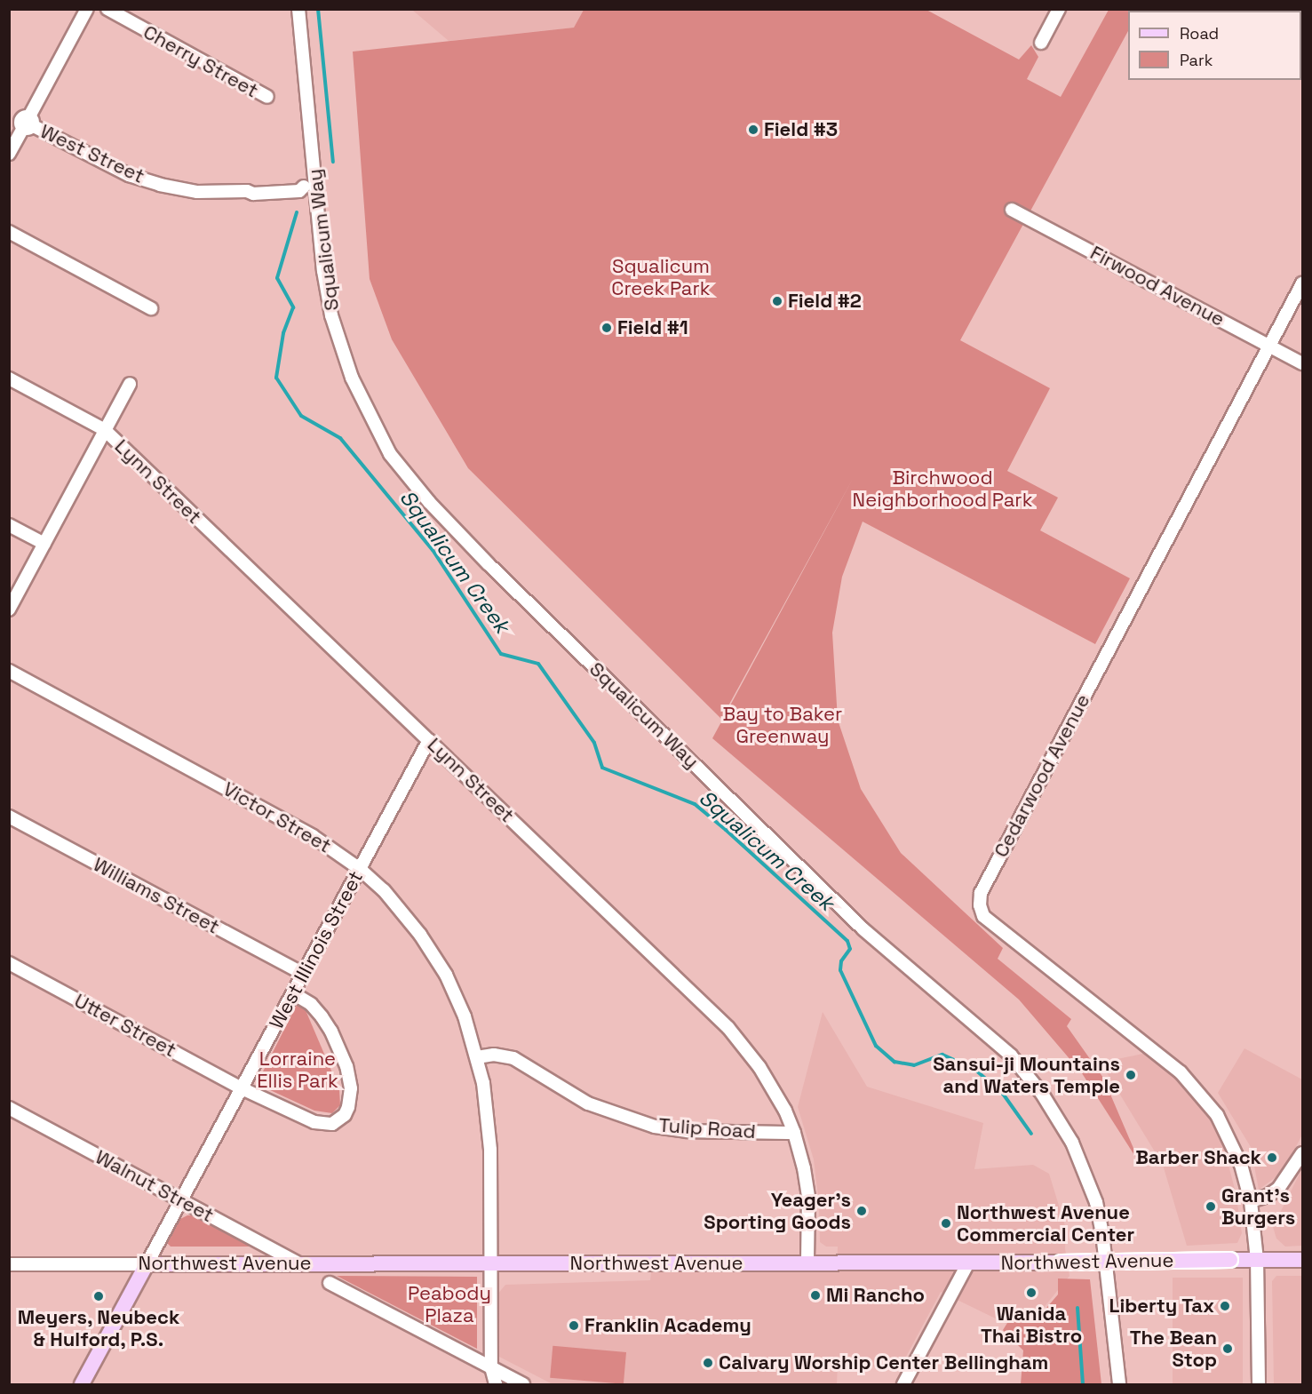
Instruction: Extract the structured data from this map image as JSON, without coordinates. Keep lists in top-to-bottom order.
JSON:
{
  "streets": {
    "main road": ["West Illinois Street", "Northwest Avenue"],
    "street": [
      "Cherry Street",
      "West Street",
      "Squalicum Way",
      "Firwood Avenue",
      "Lynn Street",
      "Cedarwood Avenue",
      "Victor Street",
      "Williams Street",
      "Utter Street",
      "Tulip Road",
      "Walnut Street"
    ]
  },
  "crossings": [
    ["West Street", "Squalicum Way"],
    ["Firwood Avenue", "Cedarwood Avenue"],
    ["Lynn Street", "West Illinois Street"],
    ["Lynn Street", "Tulip Road"],
    ["Lynn Street", "Northwest Avenue"],
    ["Cedarwood Avenue", "Northwest Avenue"],
    ["Victor Street", "West Illinois Street"],
    ["Victor Street", "Tulip Road"],
    ["Victor Street", "Northwest Avenue"],
    ["Williams Street", "West Illinois Street"],
    ["West Illinois Street", "Utter Street"],
    ["West Illinois Street", "Walnut Street"],
    ["West Illinois Street", "Northwest Avenue"],
    ["Walnut Street", "Northwest Avenue"]
  ],
  "water": ["Squalicum Creek"],
  "parks": [
    "Squalicum Creek Park",
    "Birchwood Neighborhood Park",
    "Bay to Baker Greenway",
    "Lorraine Ellis Park",
    "Peabody Plaza"
  ],
  "places": [
    "Field #3",
    "Field #2",
    "Field #1",
    "Sansui-ji Mountains and Waters Temple",
    "Barber Shack",
    "Grant's Burgers",
    "Yeager's Sporting Goods",
    "Northwest Avenue Commercial Center",
    "Wanida Thai Bistro",
    "Mi Rancho",
    "Meyers, Neubeck & Hulford, P.S.",
    "Liberty Tax",
    "Franklin Academy",
    "The Bean Stop",
    "Calvary Worship Center Bellingham"
  ],
  "legend": ["Road", "Park"]
}
